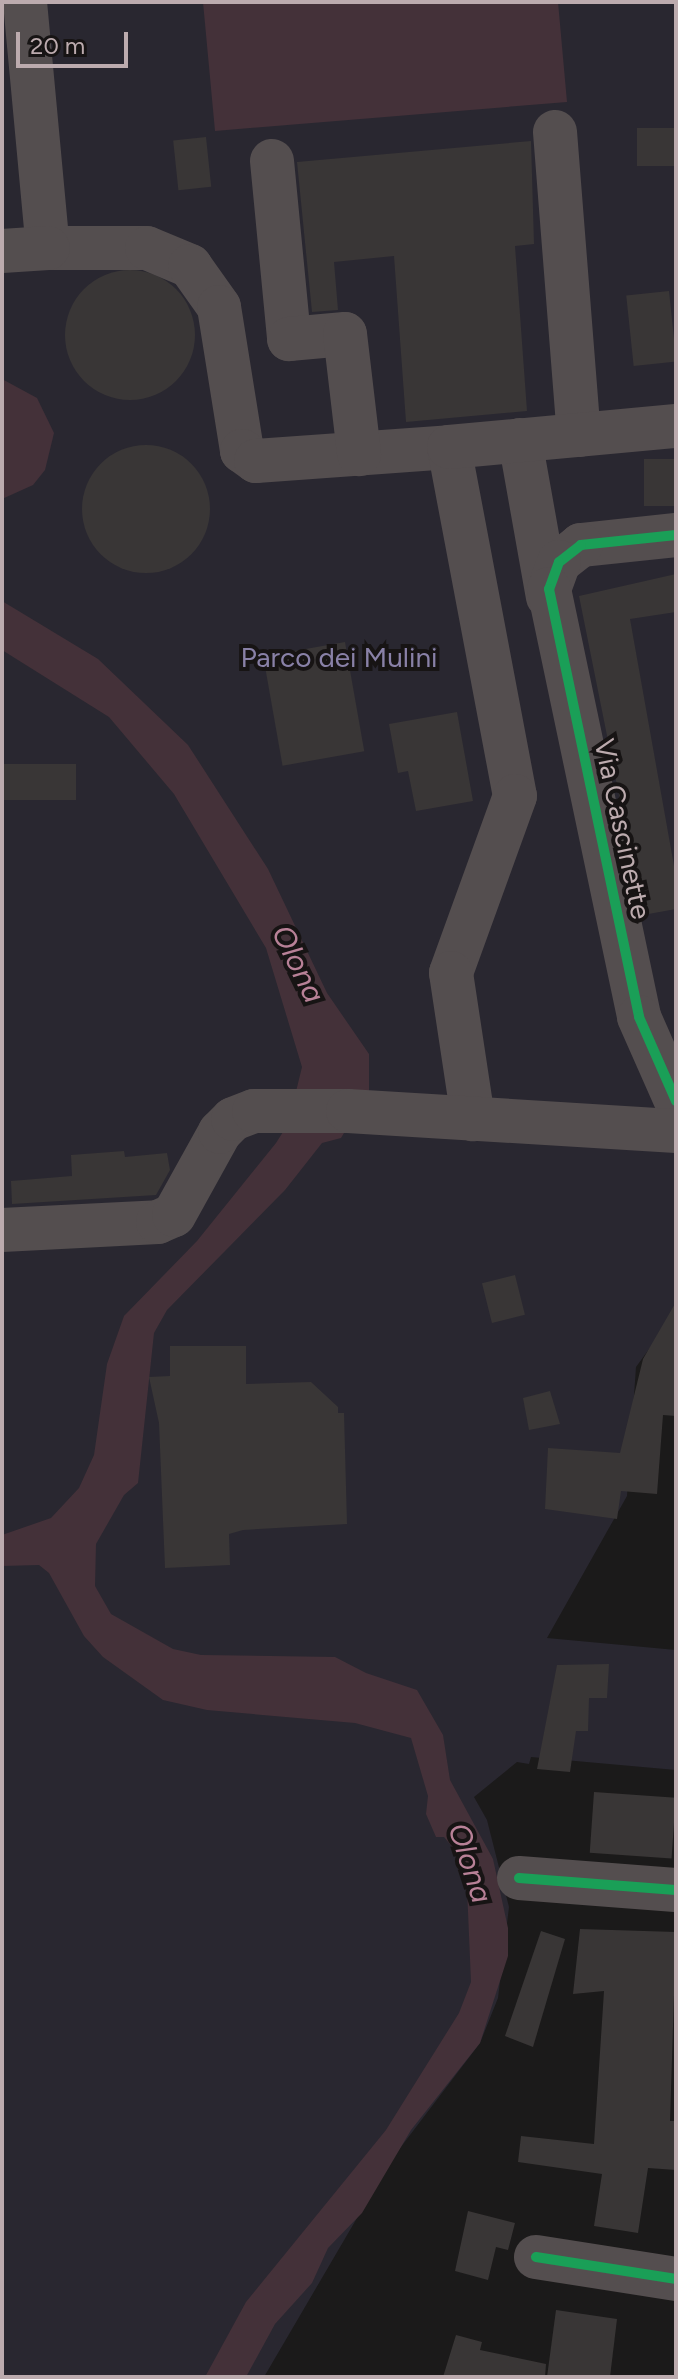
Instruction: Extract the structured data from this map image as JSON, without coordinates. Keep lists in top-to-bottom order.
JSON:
{
  "streets": {
    "street": ["Via Cascinette"]
  },
  "water": ["Olona"],
  "parks": ["Parco dei Mulini"],
  "scale_bar": "20 m"
}
